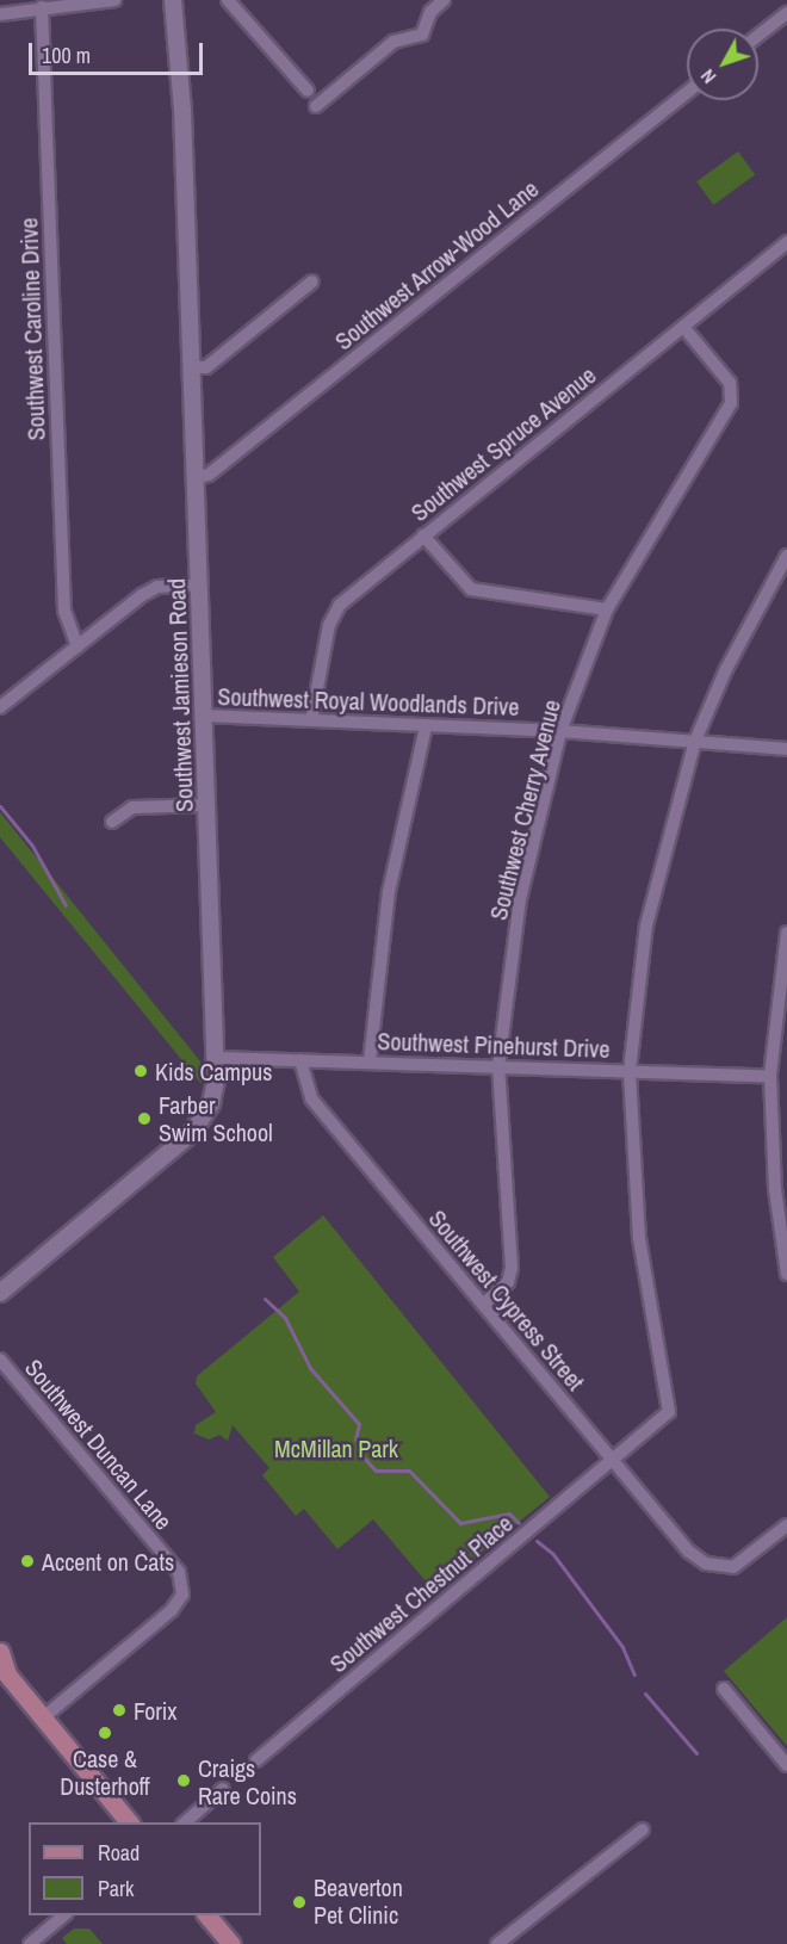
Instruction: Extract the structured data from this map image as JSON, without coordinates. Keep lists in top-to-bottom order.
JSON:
{
  "streets": {
    "street": [
      "Southwest Arrow-Wood Lane",
      "Southwest Caroline Drive",
      "Southwest Spruce Avenue",
      "Southwest Jamieson Road",
      "Southwest Royal Woodlands Drive",
      "Southwest Cherry Avenue",
      "Southwest Pinehurst Drive",
      "Southwest Cypress Street",
      "Southwest Duncan Lane",
      "Southwest Chestnut Place"
    ]
  },
  "crossings": [
    ["Southwest Arrow-Wood Lane", "Southwest Jamieson Road"],
    ["Southwest Spruce Avenue", "Southwest Royal Woodlands Drive"],
    ["Southwest Spruce Avenue", "Southwest Cherry Avenue"],
    ["Southwest Jamieson Road", "Southwest Royal Woodlands Drive"],
    ["Southwest Jamieson Road", "Southwest Pinehurst Drive"],
    ["Southwest Royal Woodlands Drive", "Southwest Cherry Avenue"],
    ["Southwest Cherry Avenue", "Southwest Pinehurst Drive"],
    ["Southwest Cherry Avenue", "Southwest Cypress Street"],
    ["Southwest Pinehurst Drive", "Southwest Cypress Street"],
    ["Southwest Pinehurst Drive", "Southwest Chestnut Place"],
    ["Southwest Cypress Street", "Southwest Chestnut Place"]
  ],
  "parks": ["McMillan Park"],
  "places": [
    "Kids Campus",
    "Farber Swim School",
    "Accent on Cats",
    "Forix",
    "Case & Dusterhoff",
    "Craigs Rare Coins",
    "Beaverton Pet Clinic"
  ],
  "legend": ["Road", "Park"],
  "scale_bar": "100 m",
  "north": "bottom left"
}
